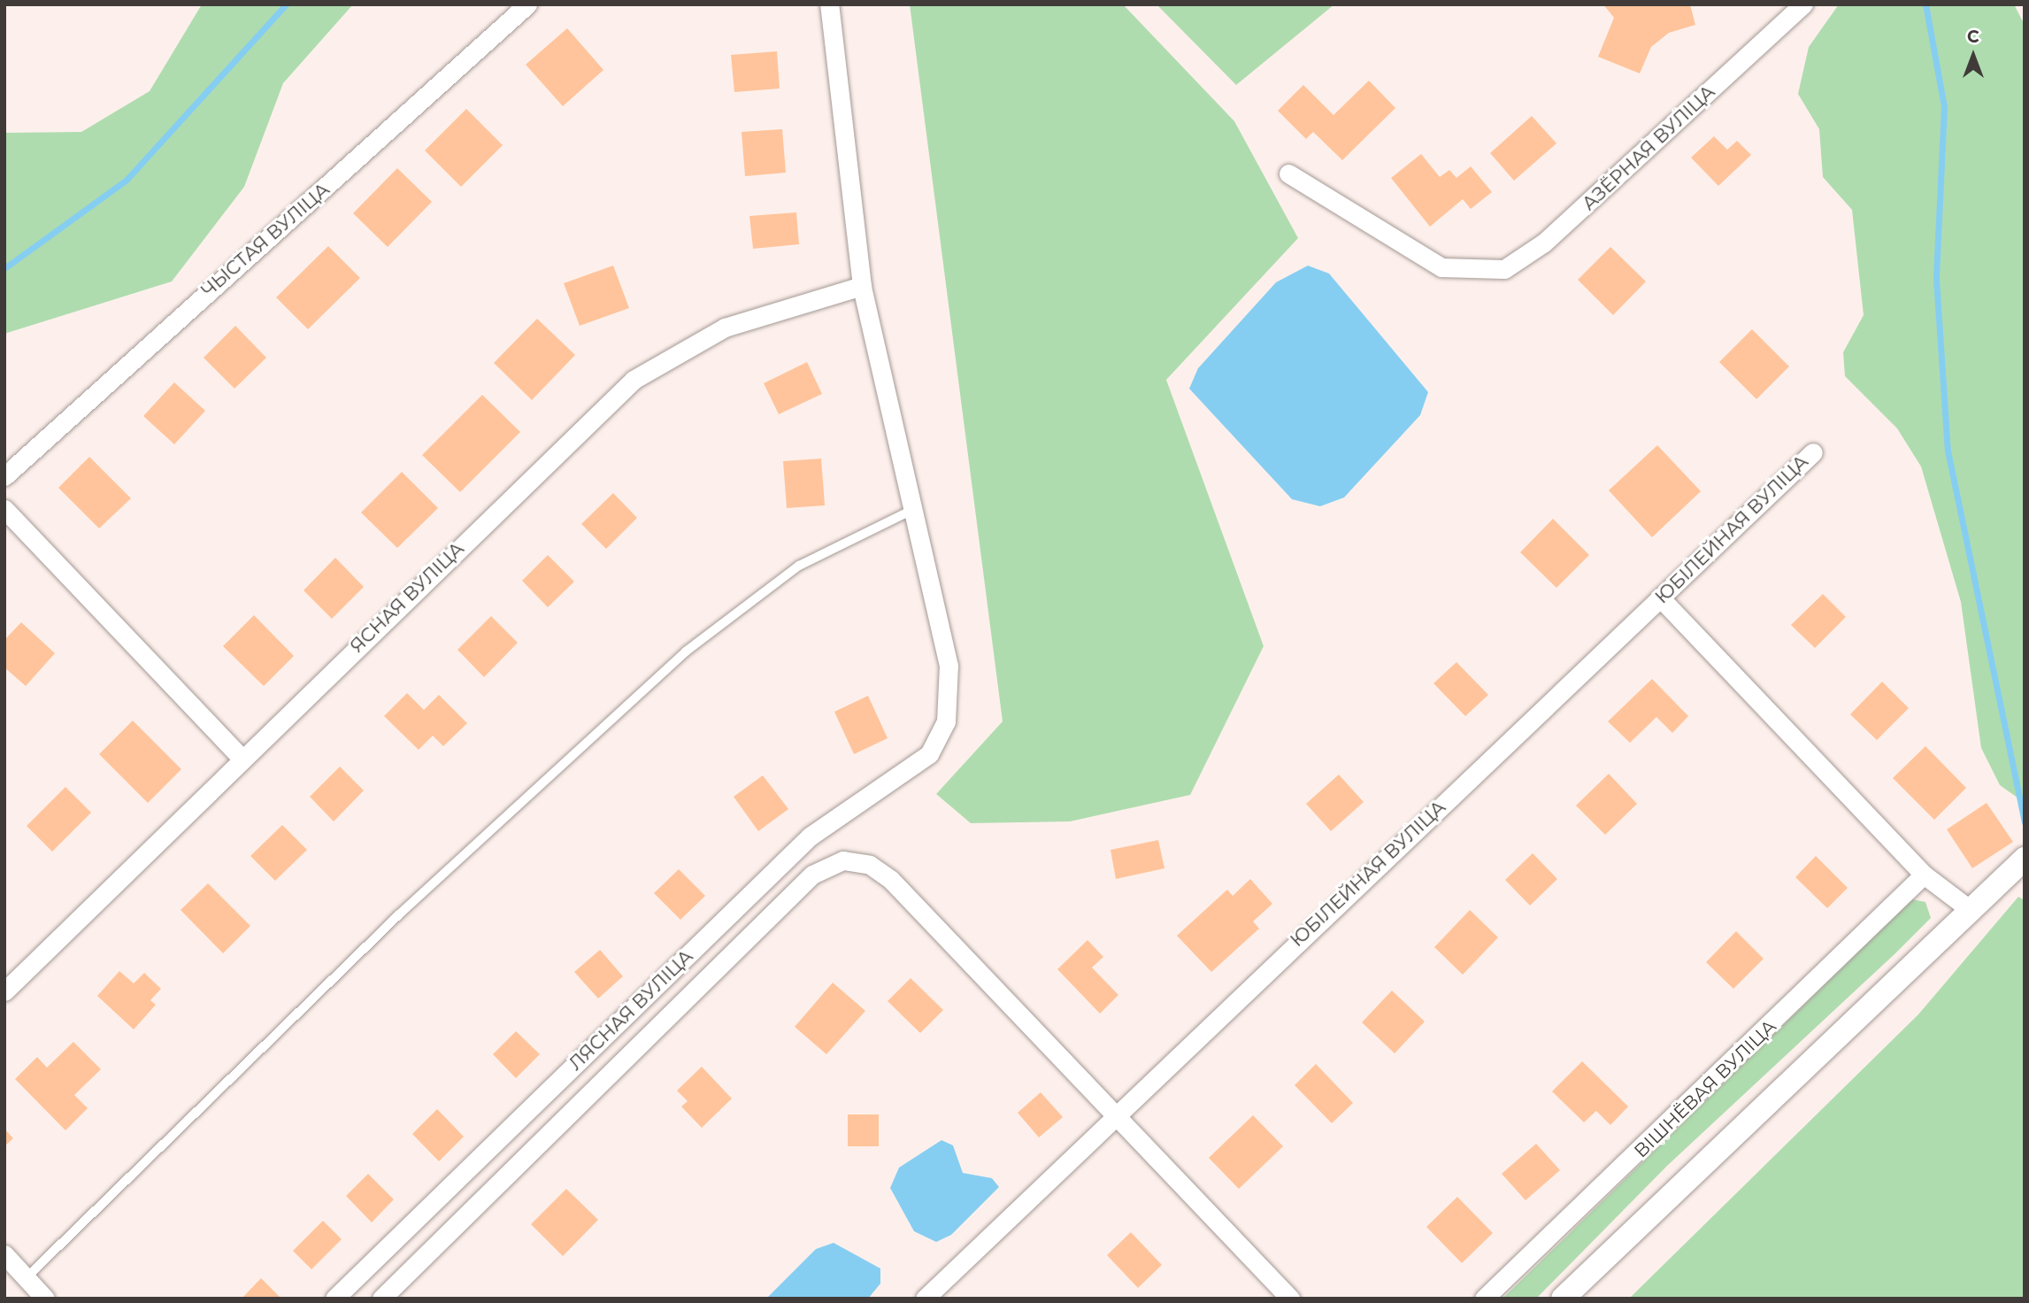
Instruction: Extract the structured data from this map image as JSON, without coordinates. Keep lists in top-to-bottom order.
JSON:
{
  "streets": {
    "street": [
      "АЗЁРНАЯ ВУЛІЦА",
      "ЧЫСТАЯ ВУЛІЦА",
      "ЮБІЛЕЙНАЯ ВУЛІЦА",
      "ЯСНАЯ ВУЛІЦА",
      "ЛЯСНАЯ ВУЛІЦА",
      "ВІШНЁВАЯ ВУЛІЦА"
    ]
  },
  "crossings": [
    ["ЮБІЛЕЙНАЯ ВУЛІЦА", "ЛЯСНАЯ ВУЛІЦА"]
  ],
  "north": "top"
}
